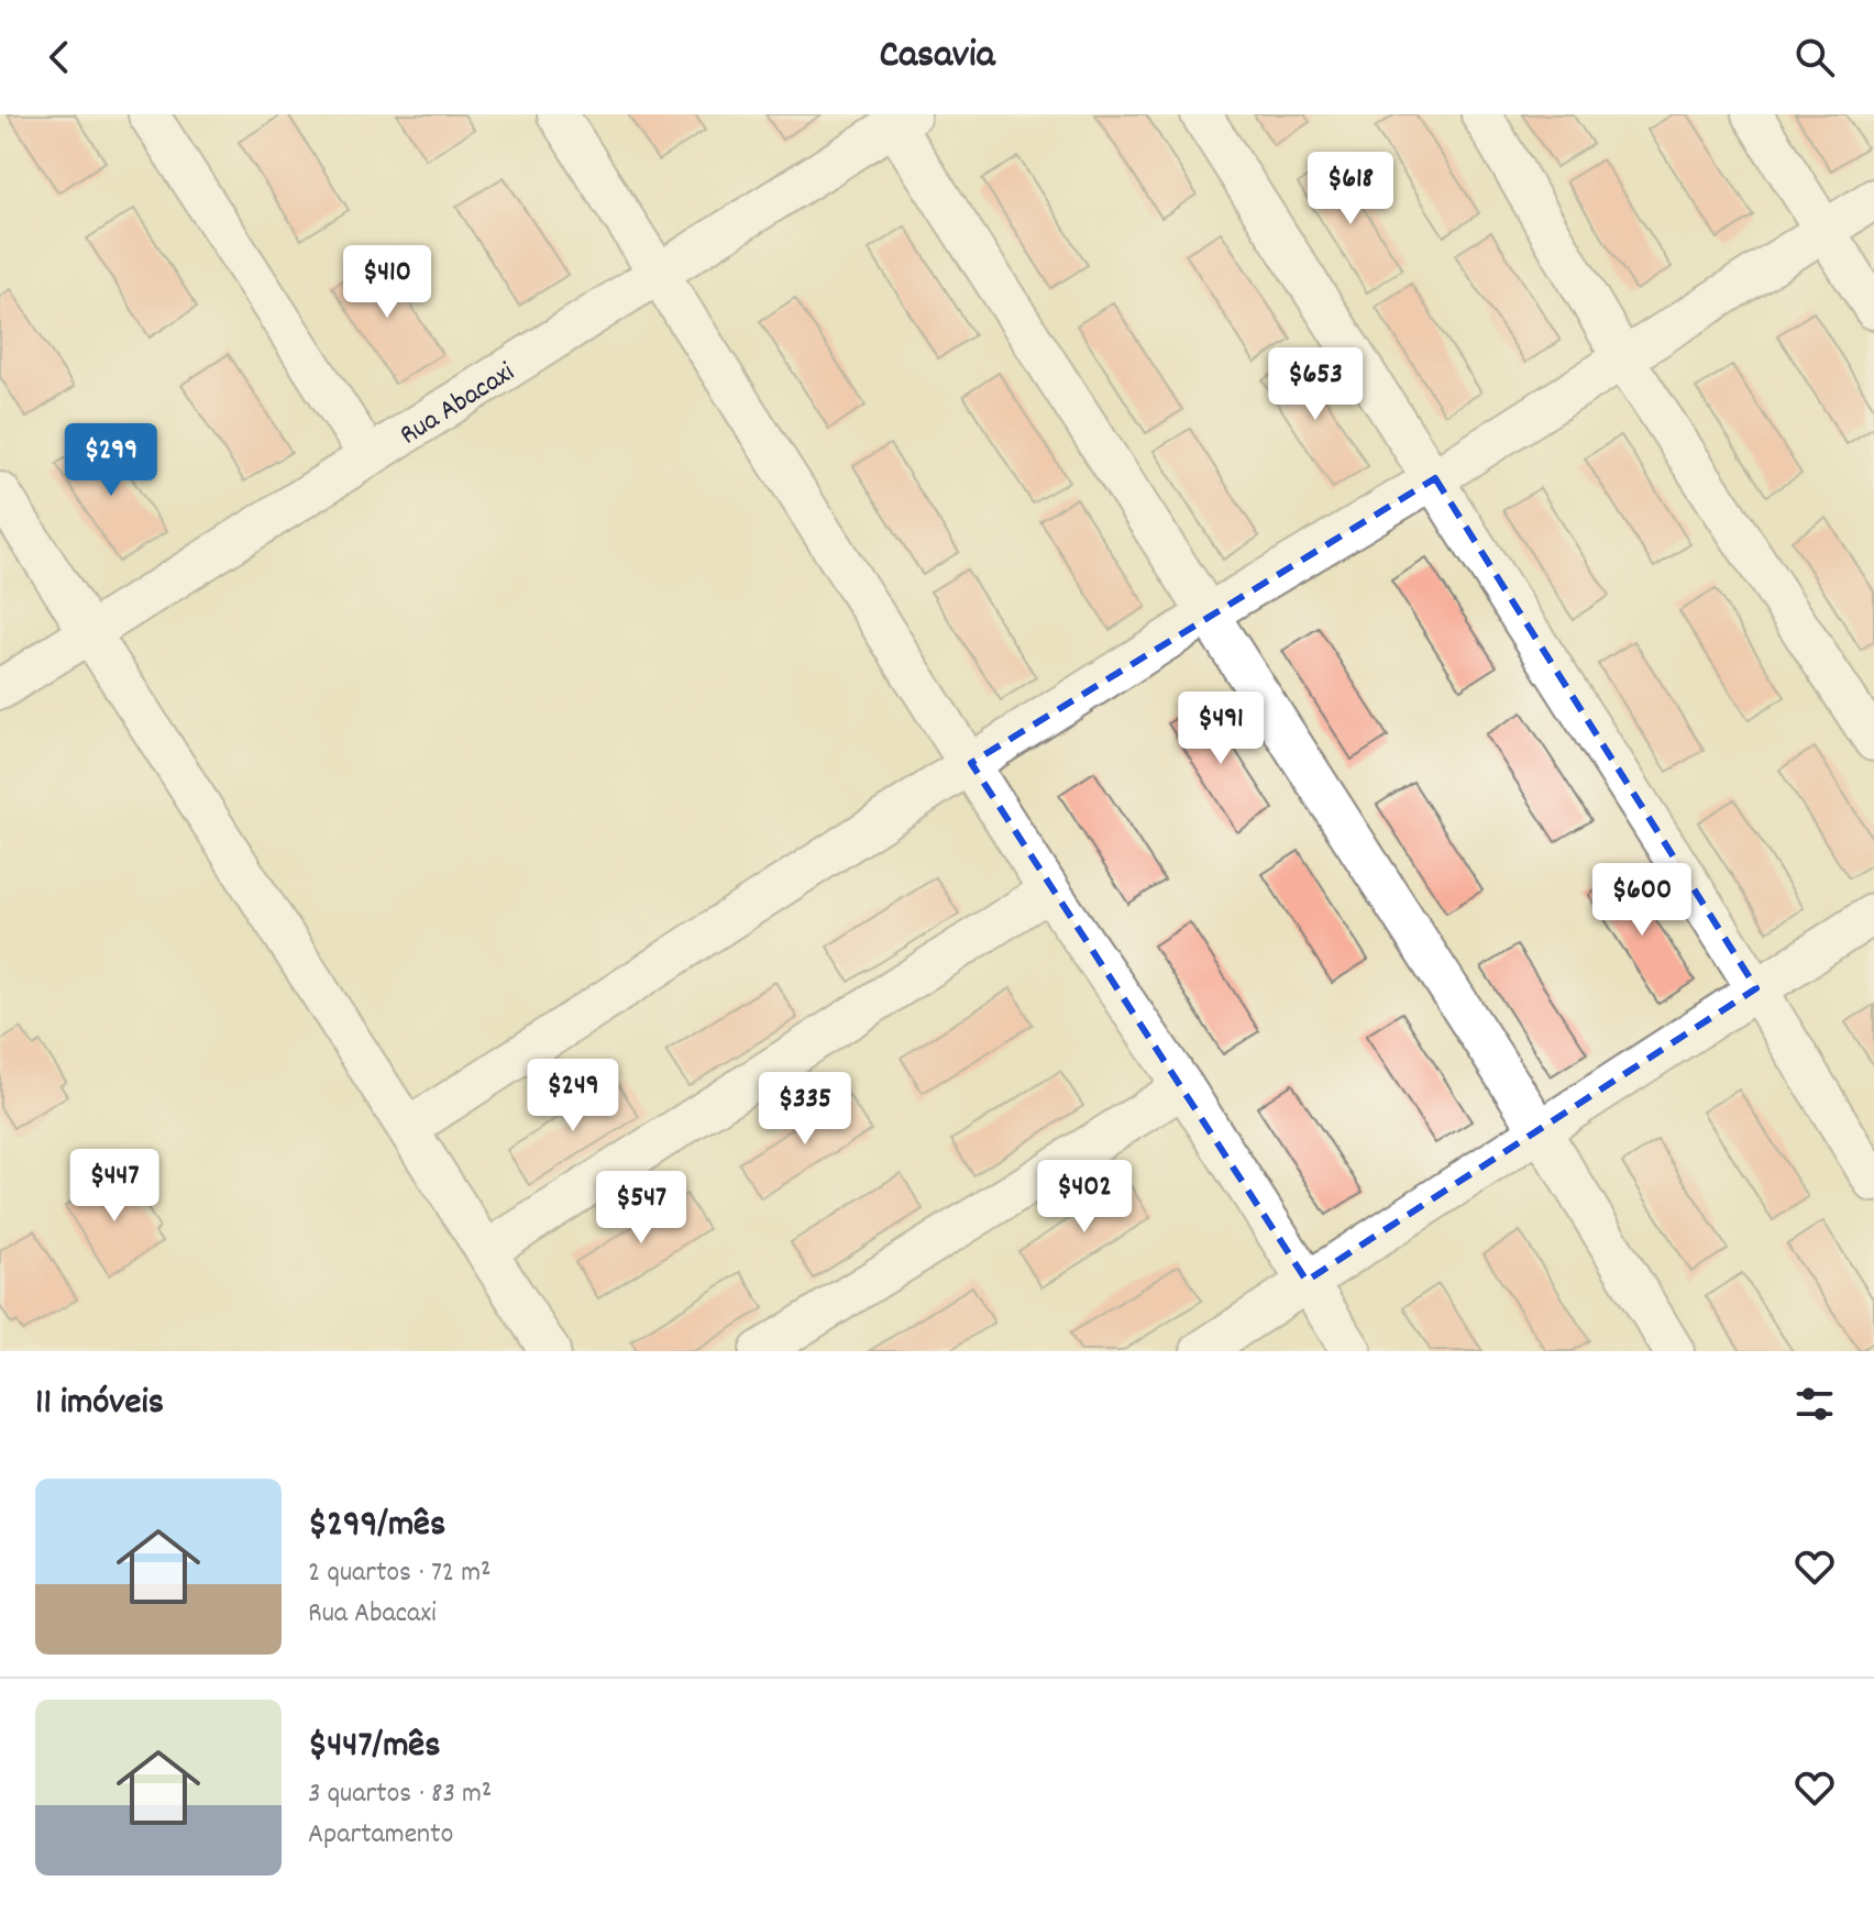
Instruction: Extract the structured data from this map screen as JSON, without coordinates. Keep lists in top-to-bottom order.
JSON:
{
  "streets": {
    "street": ["Rua Abacaxi"]
  },
  "page": {
    "header": "Casavia",
    "price": [
      "$618",
      "$410",
      "$653",
      "$299",
      "$491",
      "$600",
      "$249",
      "$335",
      "$447",
      "$402",
      "$547"
    ],
    "heading": "11 imóveis",
    "list": [
      {
        "name": "$299/mês",
        "note": "2 quartos · 72 m² · Rua Abacaxi"
      },
      {
        "name": "$447/mês",
        "note": "3 quartos · 83 m² · Apartamento"
      }
    ]
  }
}
